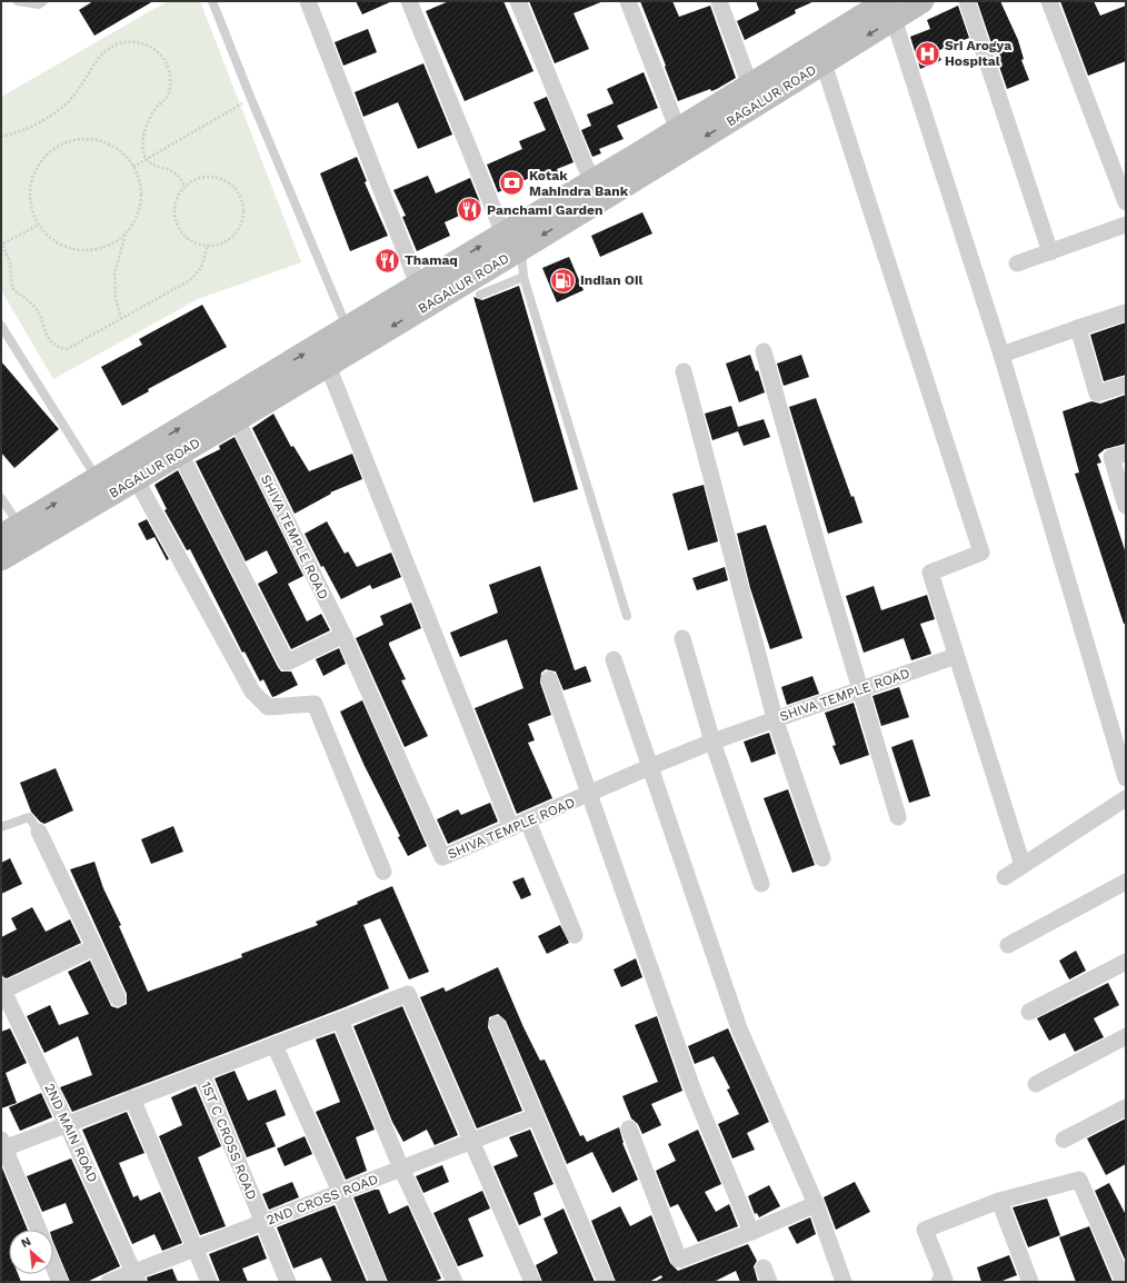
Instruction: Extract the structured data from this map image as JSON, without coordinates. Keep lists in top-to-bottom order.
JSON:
{
  "streets": {
    "main road": ["BAGALUR ROAD"],
    "street": [
      "SHIVA TEMPLE ROAD",
      "2ND MAIN ROAD",
      "1ST C CROSS ROAD",
      "2ND CROSS ROAD"
    ]
  },
  "crossings": [
    ["BAGALUR ROAD", "SHIVA TEMPLE ROAD"],
    ["2ND MAIN ROAD", "2ND CROSS ROAD"],
    ["1ST C CROSS ROAD", "2ND CROSS ROAD"]
  ],
  "places": {
    "hospital": ["Sri Arogya Hospital"],
    "bank": ["Kotak Mahindra Bank"],
    "restaurant": ["Panchami Garden", "Thamaq"],
    "fuel station": ["Indian Oil"]
  },
  "north": "top left"
}
